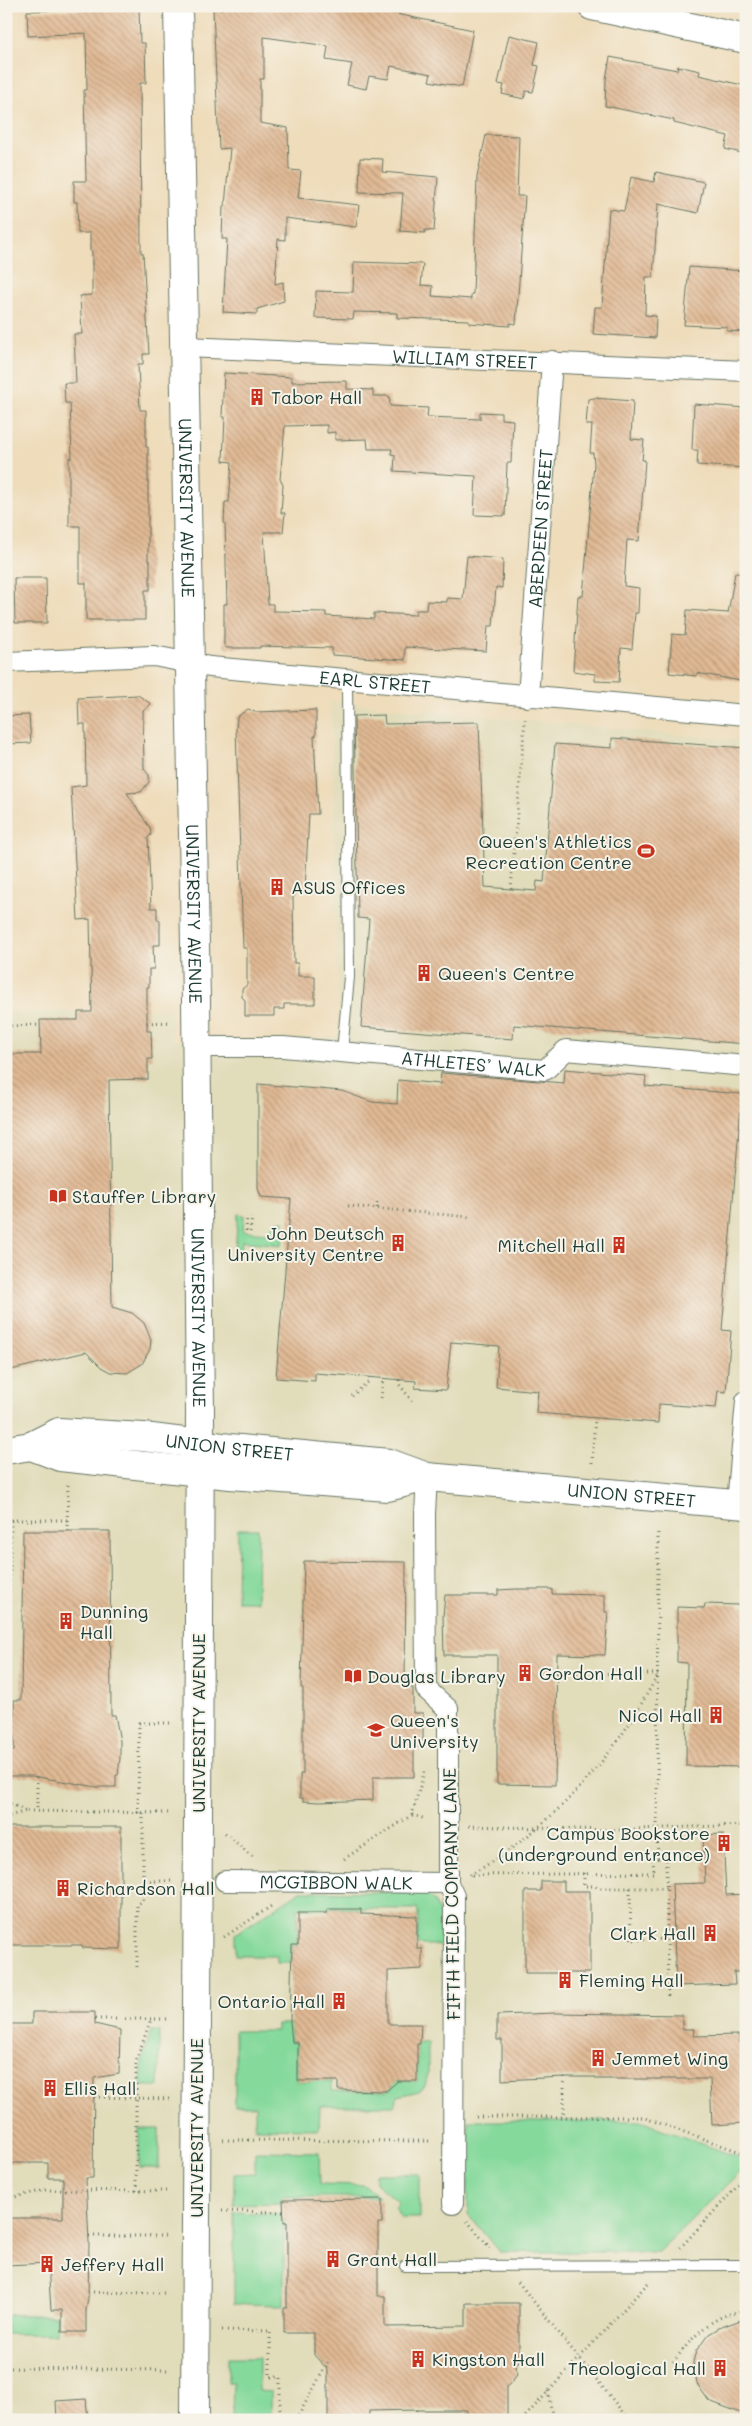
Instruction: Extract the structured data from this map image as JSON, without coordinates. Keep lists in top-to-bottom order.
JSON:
{
  "streets": {
    "main road": ["UNIVERSITY AVENUE", "UNION STREET"],
    "street": [
      "WILLIAM STREET",
      "ABERDEEN STREET",
      "EARL STREET",
      "ATHLETES’ WALK",
      "MCGIBBON WALK",
      "FIFTH FIELD COMPANY LANE"
    ]
  },
  "crossings": [
    ["WILLIAM STREET", "UNIVERSITY AVENUE"],
    ["WILLIAM STREET", "ABERDEEN STREET"],
    ["UNIVERSITY AVENUE", "EARL STREET"],
    ["UNIVERSITY AVENUE", "ATHLETES’ WALK"],
    ["UNIVERSITY AVENUE", "UNION STREET"],
    ["ABERDEEN STREET", "EARL STREET"],
    ["UNION STREET", "FIFTH FIELD COMPANY LANE"],
    ["MCGIBBON WALK", "FIFTH FIELD COMPANY LANE"]
  ],
  "places": {
    "building": [
      "Tabor Hall",
      "ASUS Offices",
      "Queen's Centre",
      "John Deutsch University Centre",
      "Mitchell Hall",
      "Dunning Hall",
      "Gordon Hall",
      "Nicol Hall",
      "Campus Bookstore (underground entrance)",
      "Richardson Hall",
      "Clark Hall",
      "Fleming Hall",
      "Ontario Hall",
      "Jemmet Wing",
      "Ellis Hall",
      "Grant Hall",
      "Jeffery Hall",
      "Kingston Hall",
      "Theological Hall"
    ],
    "sports": ["Queen's Athletics Recreation Centre"],
    "library": ["Stauffer Library", "Douglas Library"],
    "school or university": ["Queen's University"]
  }
}
